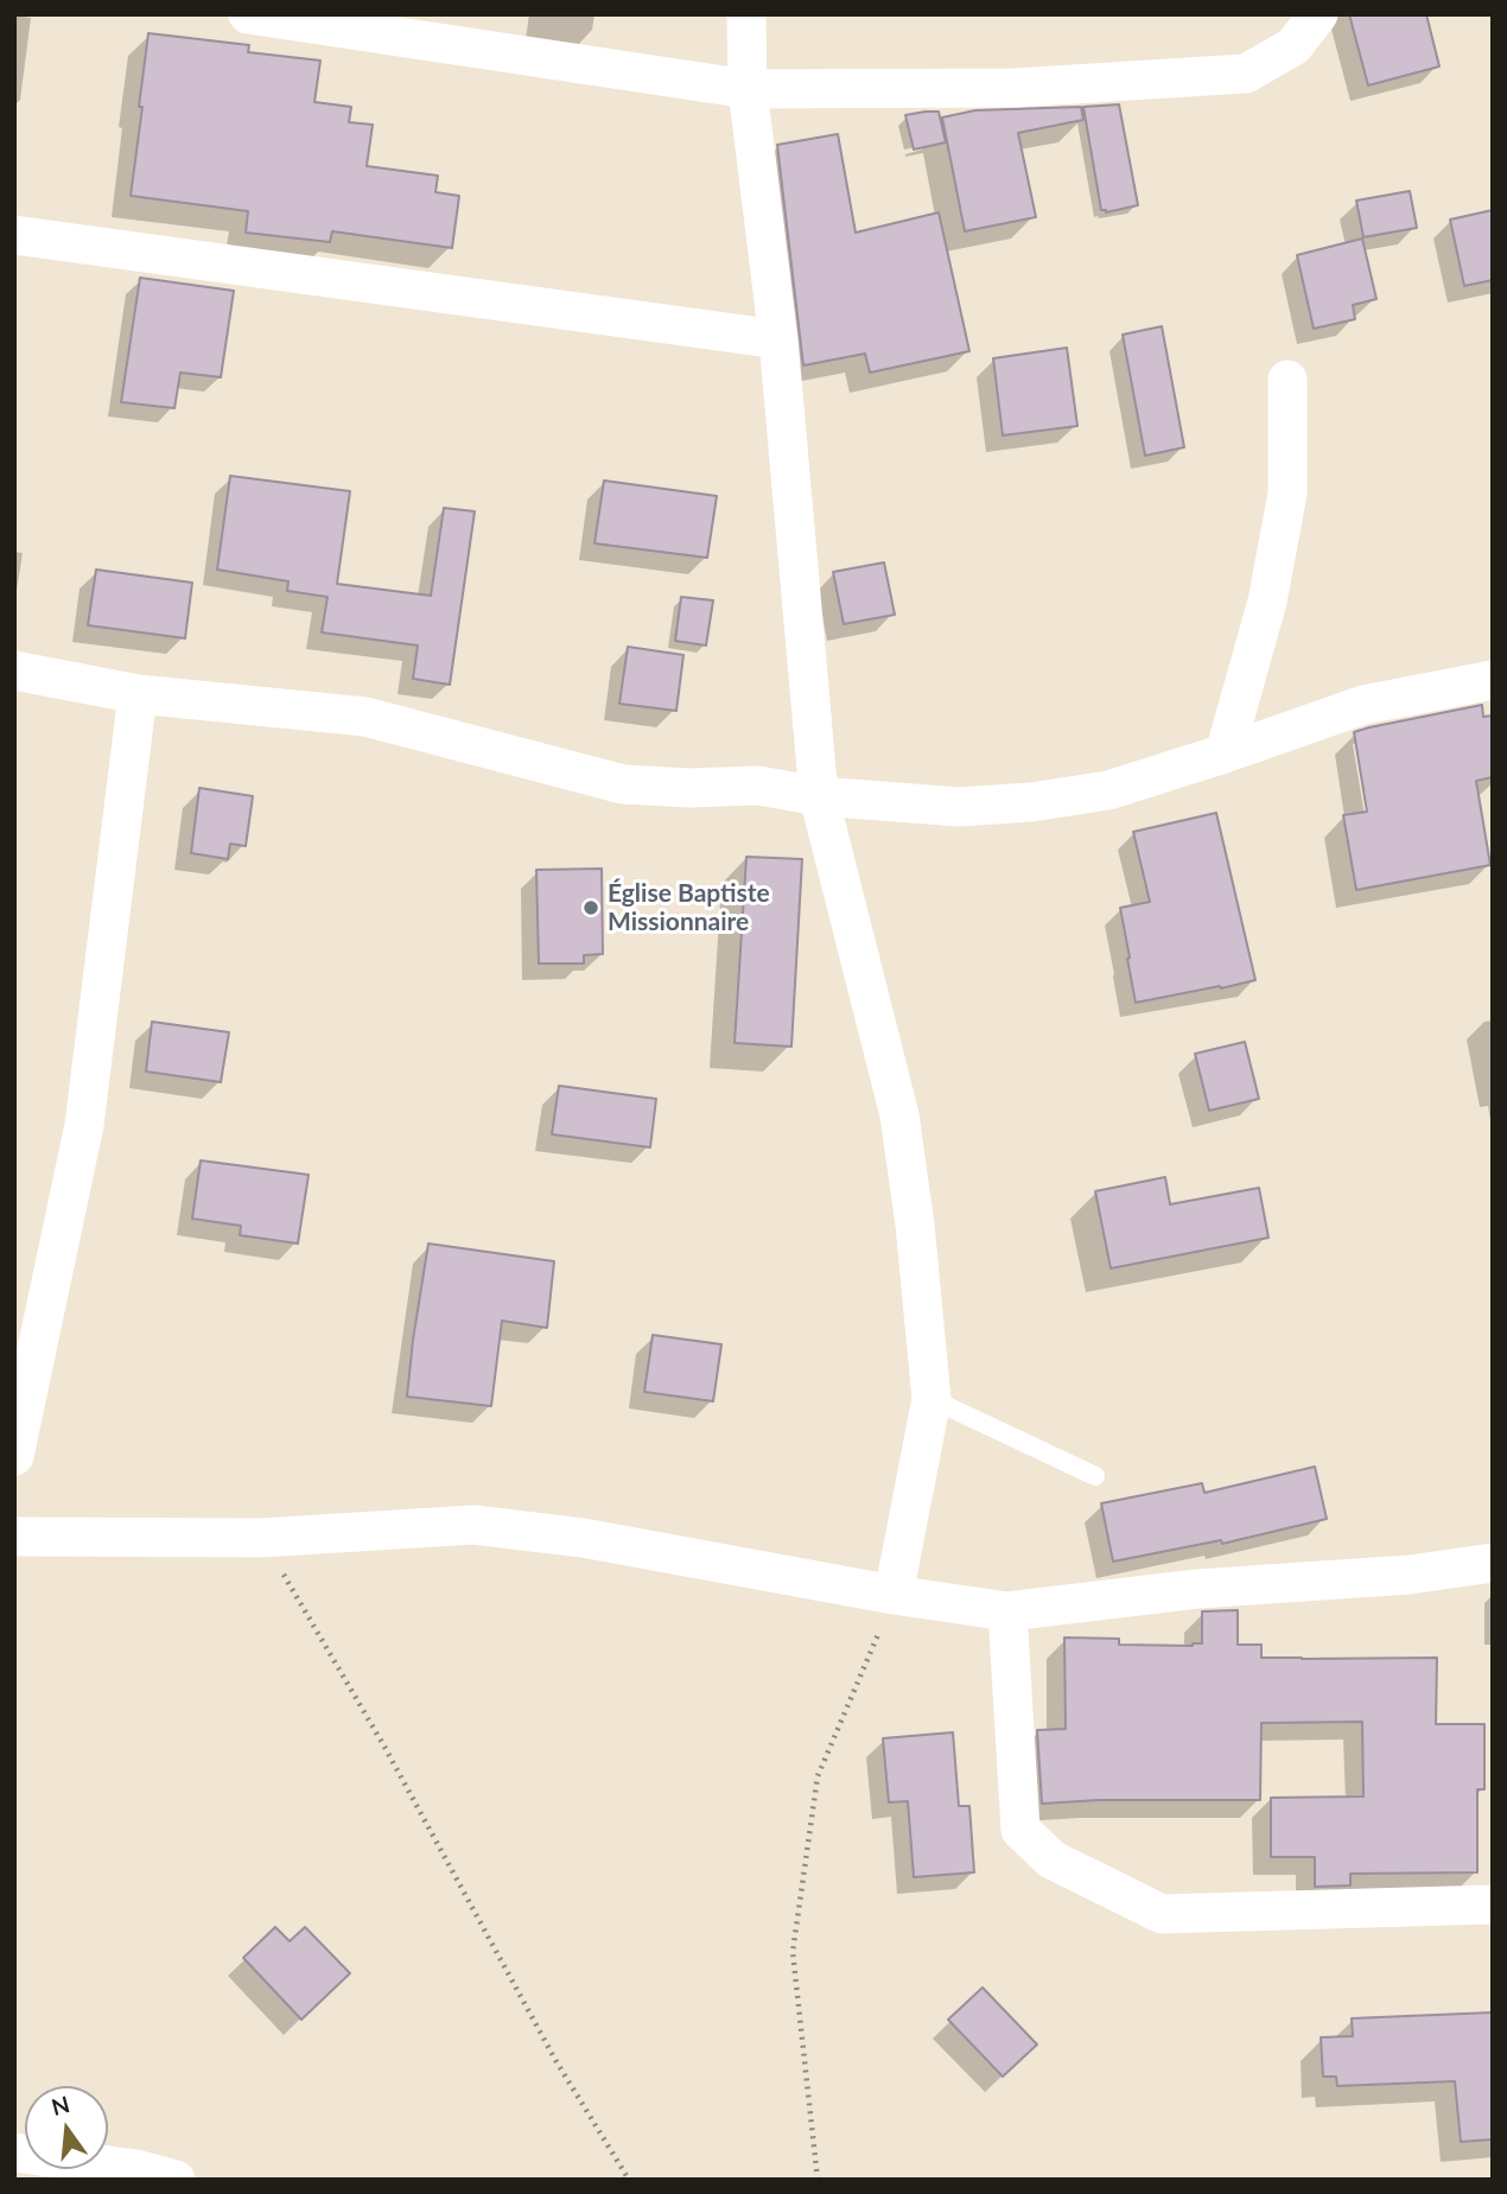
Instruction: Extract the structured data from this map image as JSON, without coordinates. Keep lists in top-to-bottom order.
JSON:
{
  "places": ["Église Baptiste Missionnaire"],
  "north": "top"
}
